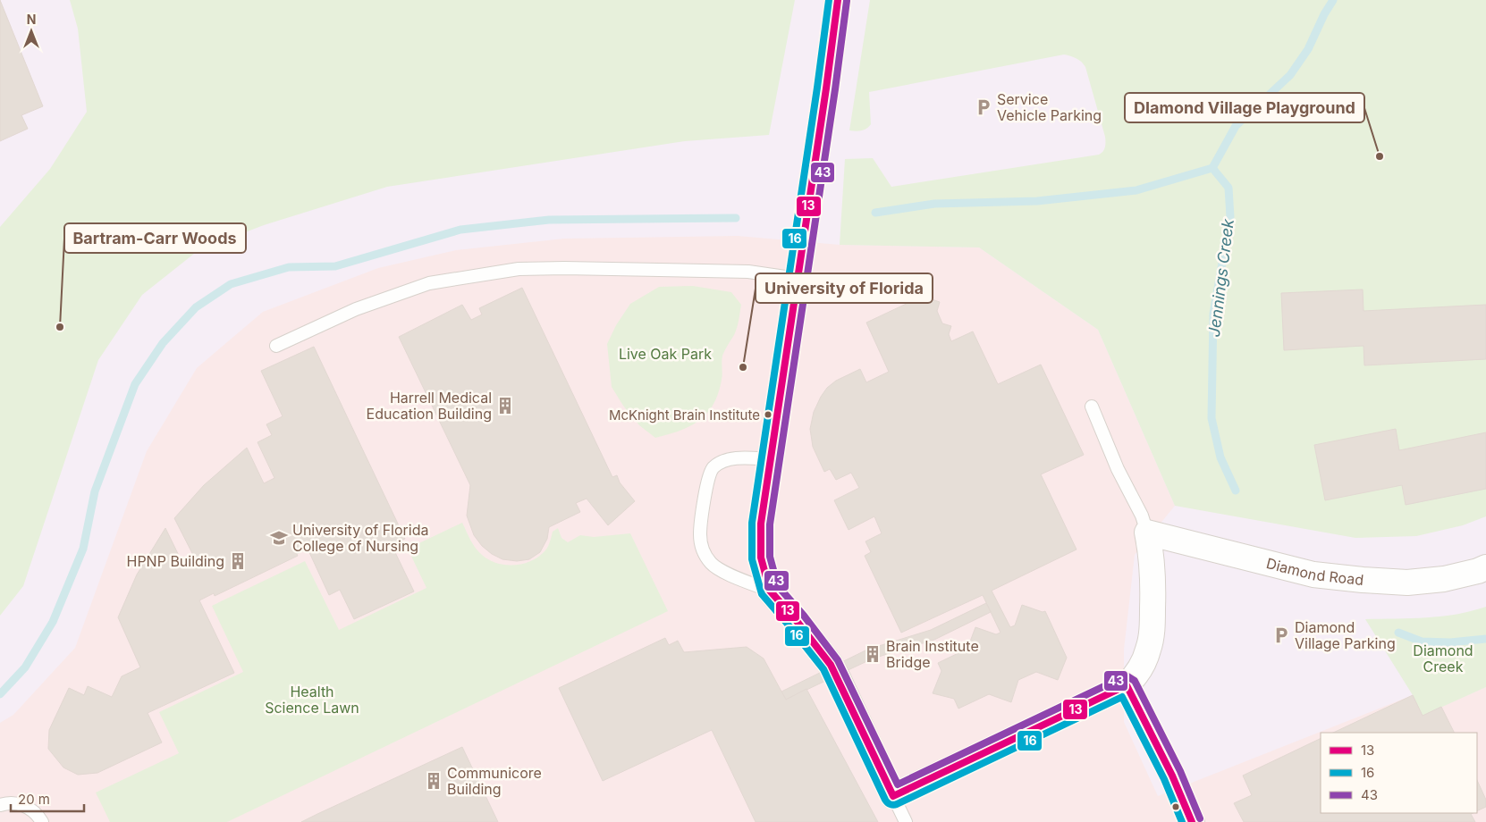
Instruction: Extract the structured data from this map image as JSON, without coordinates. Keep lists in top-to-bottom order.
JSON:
{
  "streets": {
    "street": ["Diamond Road"]
  },
  "water": ["Jennings Creek"],
  "parks": ["Live Oak Park", "Diamond Creek", "Health Science Lawn"],
  "places": {
    "parking": ["Service Vehicle Parking", "Diamond Village Parking"],
    "other": [
      "DIamond Village Playground",
      "Bartram-Carr Woods",
      "University of Florida",
      "McKnight Brain Institute"
    ],
    "building": [
      "Harrell Medical Education Building",
      "HPNP Building",
      "Brain Institute Bridge",
      "Communicore Building"
    ],
    "school or university": ["University of Florida College of Nursing"]
  },
  "lines": ["transit line 13", "transit line 16", "transit line 43"],
  "legend": ["13", "16", "43"],
  "scale_bar": "20 m",
  "north": "top"
}
